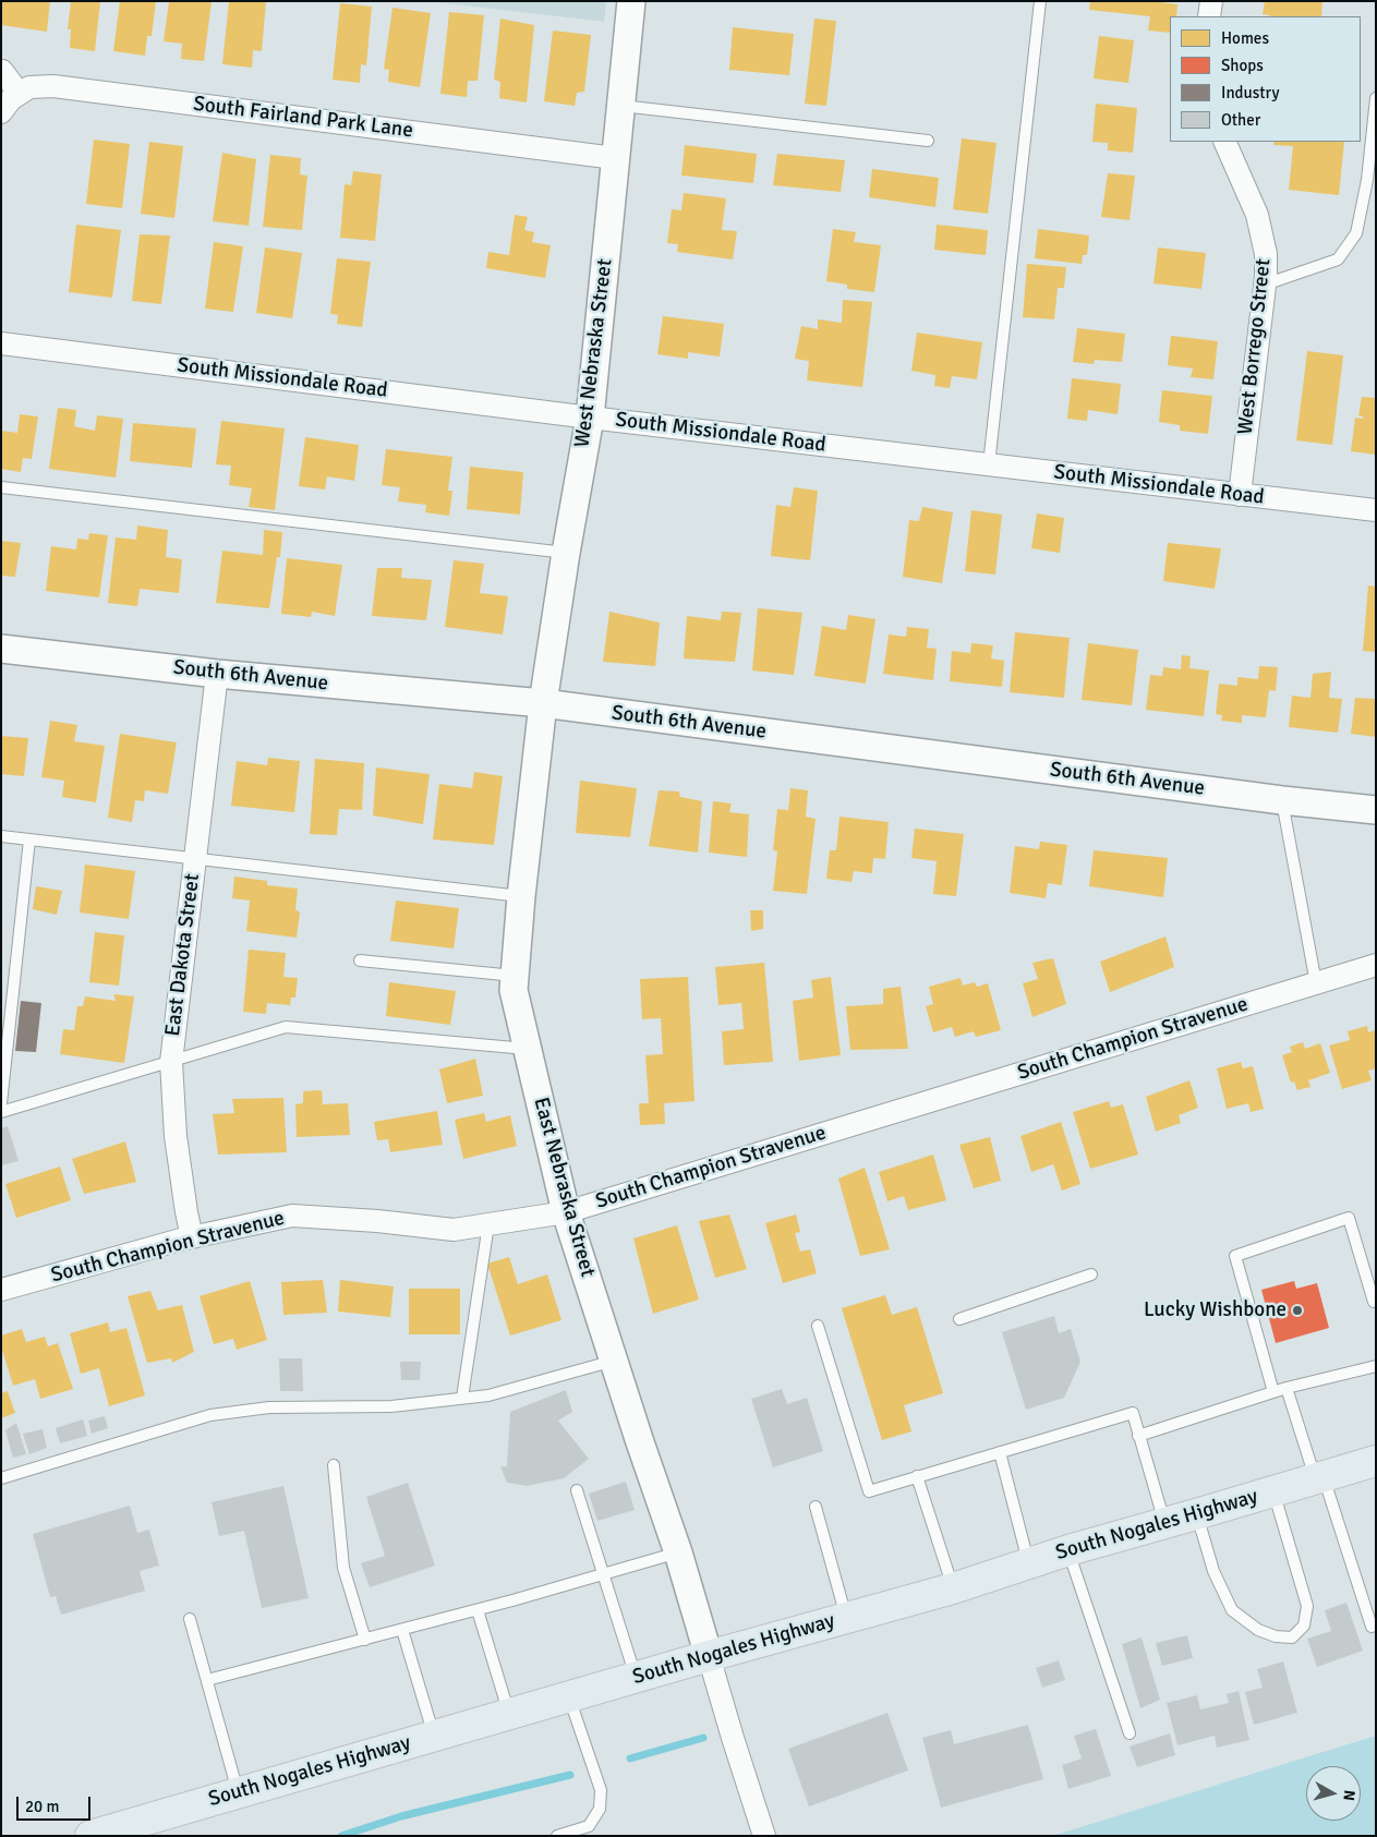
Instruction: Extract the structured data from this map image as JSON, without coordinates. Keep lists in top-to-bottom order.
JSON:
{
  "streets": {
    "main road": ["South Nogales Highway"],
    "street": [
      "South Fairland Park Lane",
      "West Borrego Street",
      "West Nebraska Street",
      "South Missiondale Road",
      "South 6th Avenue",
      "East Dakota Street",
      "South Champion Stravenue",
      "East Nebraska Street"
    ]
  },
  "crossings": [
    ["South Fairland Park Lane", "West Nebraska Street"],
    ["West Borrego Street", "South Missiondale Road"],
    ["West Nebraska Street", "South Missiondale Road"],
    ["West Nebraska Street", "South 6th Avenue"],
    ["West Nebraska Street", "East Nebraska Street"],
    ["South 6th Avenue", "East Dakota Street"],
    ["South 6th Avenue", "East Nebraska Street"],
    ["East Dakota Street", "South Champion Stravenue"],
    ["South Champion Stravenue", "East Nebraska Street"],
    ["East Nebraska Street", "South Nogales Highway"]
  ],
  "places": ["Lucky Wishbone"],
  "legend": [
    "Homes",
    "Shops",
    "Industry",
    "Other"
  ],
  "scale_bar": "20 m",
  "north": "right"
}
